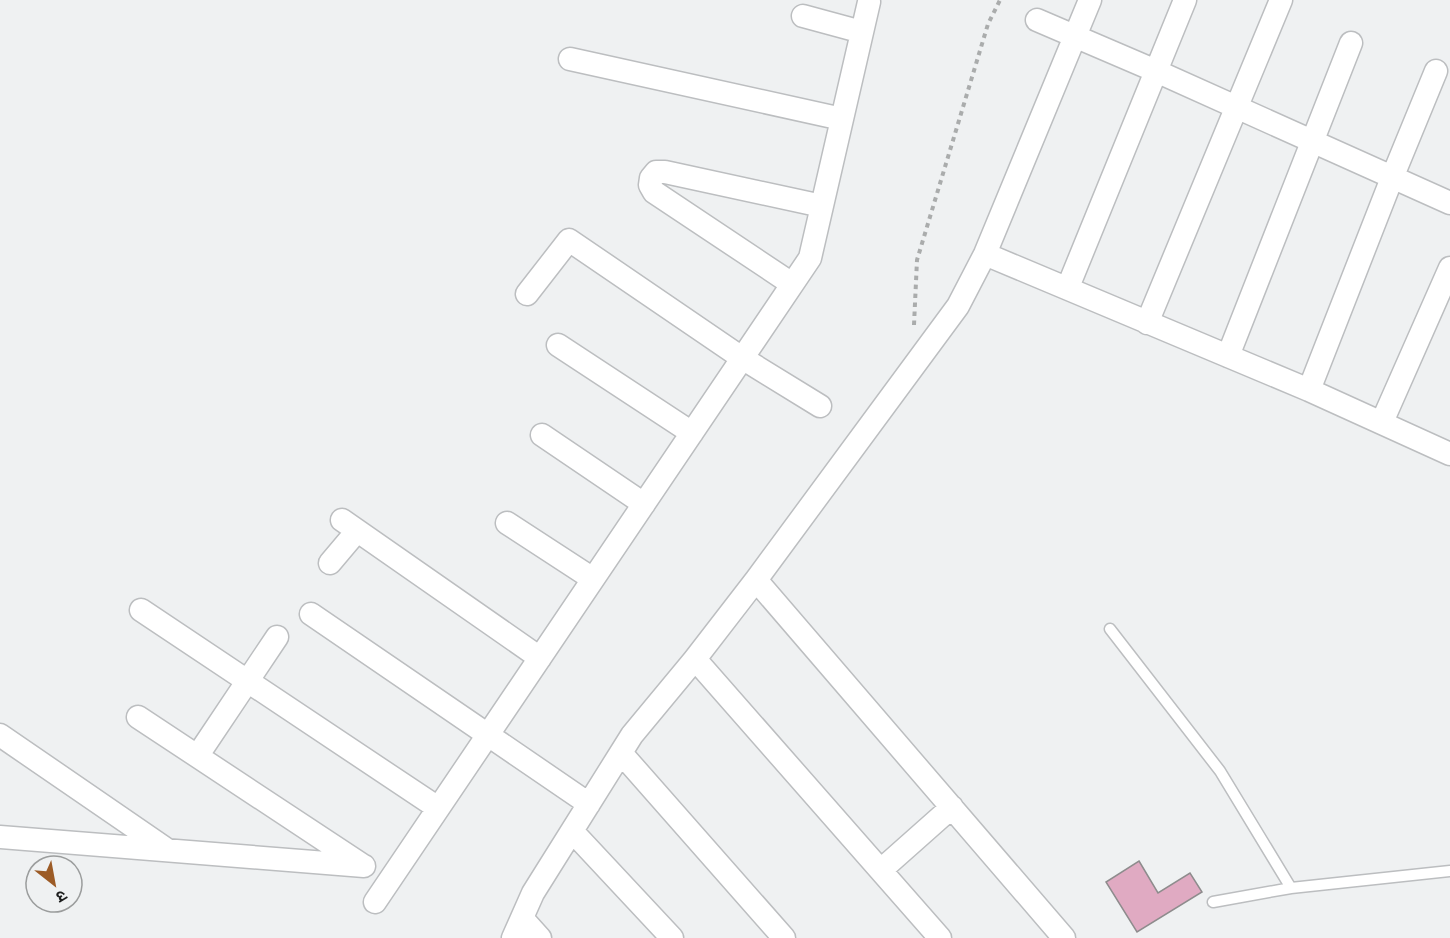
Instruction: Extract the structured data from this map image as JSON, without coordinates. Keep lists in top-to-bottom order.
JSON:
{
  "north": "bottom right"
}
